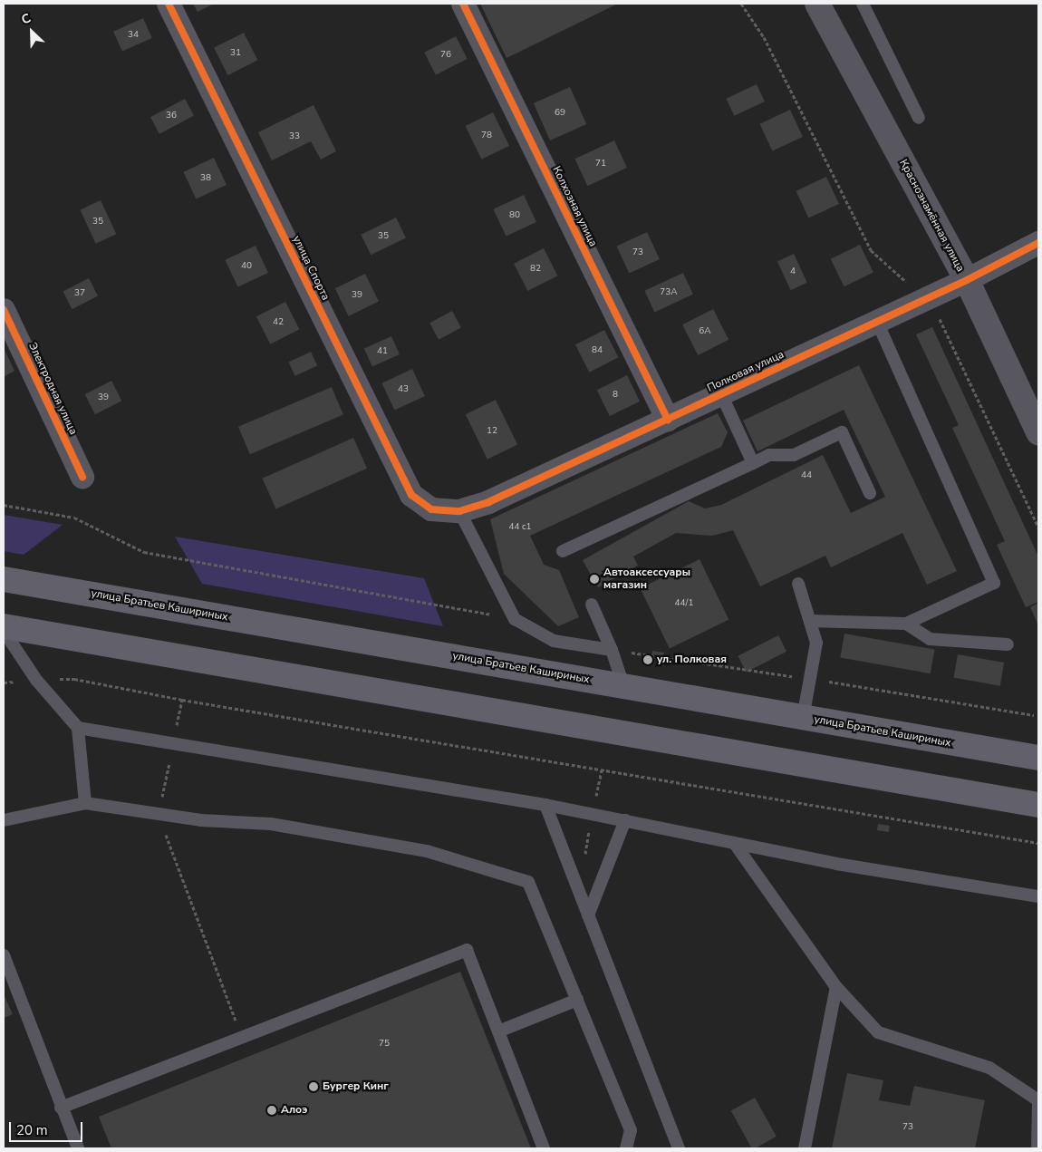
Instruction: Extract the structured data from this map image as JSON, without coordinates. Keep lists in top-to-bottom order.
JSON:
{
  "streets": {
    "main road": ["улица Братьев Кашириных"],
    "street": [
      "Колхозная улица",
      "Краснознамённая улица",
      "улица Спорта",
      "Полковая улица",
      "Электродная улица"
    ]
  },
  "crossings": [
    ["Колхозная улица", "Полковая улица"],
    ["Краснознамённая улица", "Полковая улица"],
    ["улица Спорта", "Полковая улица"]
  ],
  "places": [
    "Автоаксессуары магазин",
    "ул. Полковая",
    "Бургер Кинг",
    "Алоэ"
  ],
  "house_numbers": [
    "34",
    "31",
    "76",
    "69",
    "36",
    "78",
    "33",
    "71",
    "38",
    "80",
    "35",
    "35",
    "73",
    "40",
    "82",
    "4",
    "73А",
    "37",
    "39",
    "42",
    "6А",
    "84",
    "41",
    "43",
    "8",
    "39",
    "12",
    "44",
    "44 c1",
    "44/1",
    "75",
    "73"
  ],
  "scale_bar": "20 m",
  "north": "top left"
}
